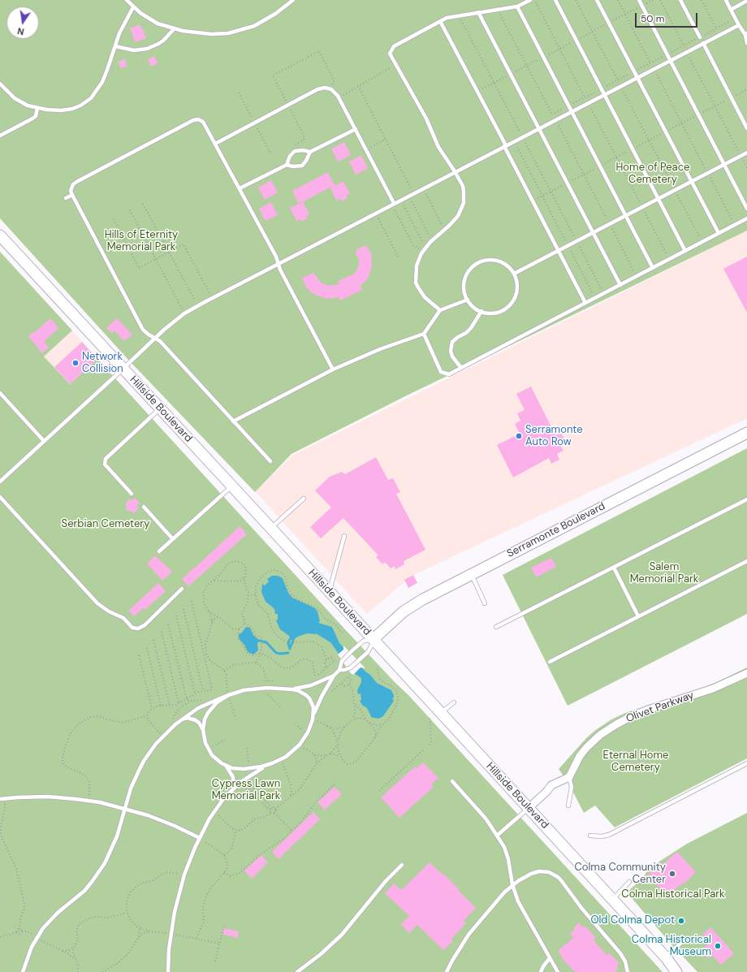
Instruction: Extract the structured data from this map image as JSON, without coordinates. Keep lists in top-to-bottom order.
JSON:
{
  "streets": {
    "main road": ["Hillside Boulevard", "Serramonte Boulevard"],
    "street": ["Olivet Parkway"]
  },
  "crossings": [
    ["Hillside Boulevard", "Serramonte Boulevard"]
  ],
  "parks": [
    "Home of Peace Cemetery",
    "Hills of Eternity Memorial Park",
    "Serbian Cemetery",
    "Salem Memorial Park",
    "Eternal Home Cemetery",
    "Cypress Lawn Memorial Park",
    "Colma Historical Park"
  ],
  "places": [
    "Network Collision",
    "Serramonte Auto Row",
    "Colma Community Center",
    "Old Colma Depot",
    "Colma Historical Museum"
  ],
  "scale_bar": "50 m",
  "north": "bottom"
}
